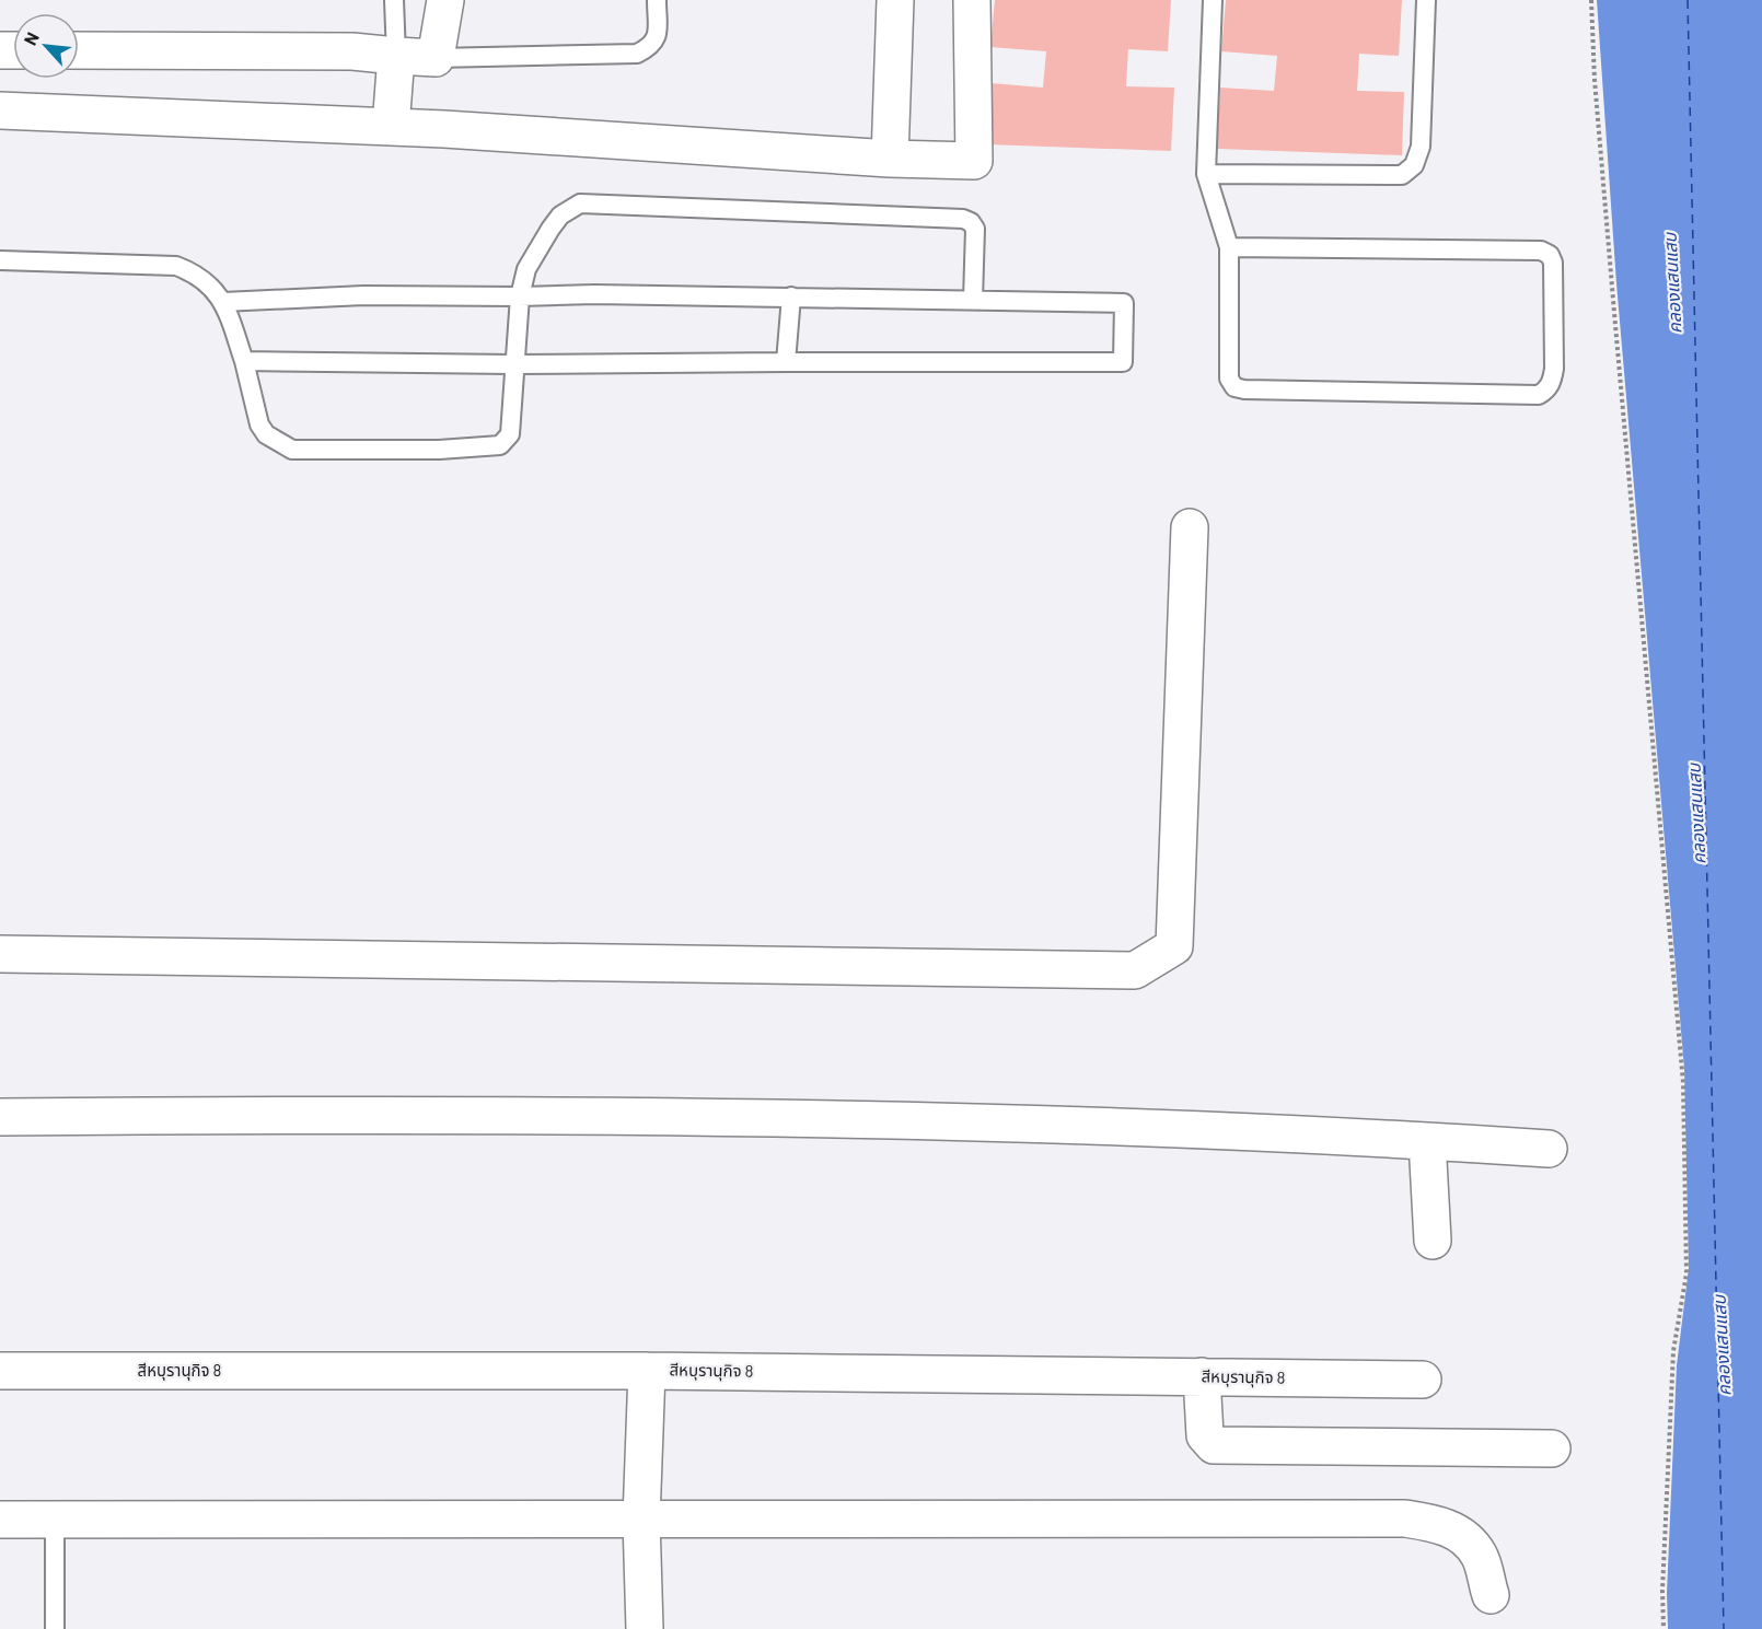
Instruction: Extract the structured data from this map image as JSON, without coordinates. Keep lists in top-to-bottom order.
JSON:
{
  "streets": {
    "street": ["สีหบุรานุกิจ 8"]
  },
  "water": ["คลองแสนแสบ"],
  "north": "top left"
}
